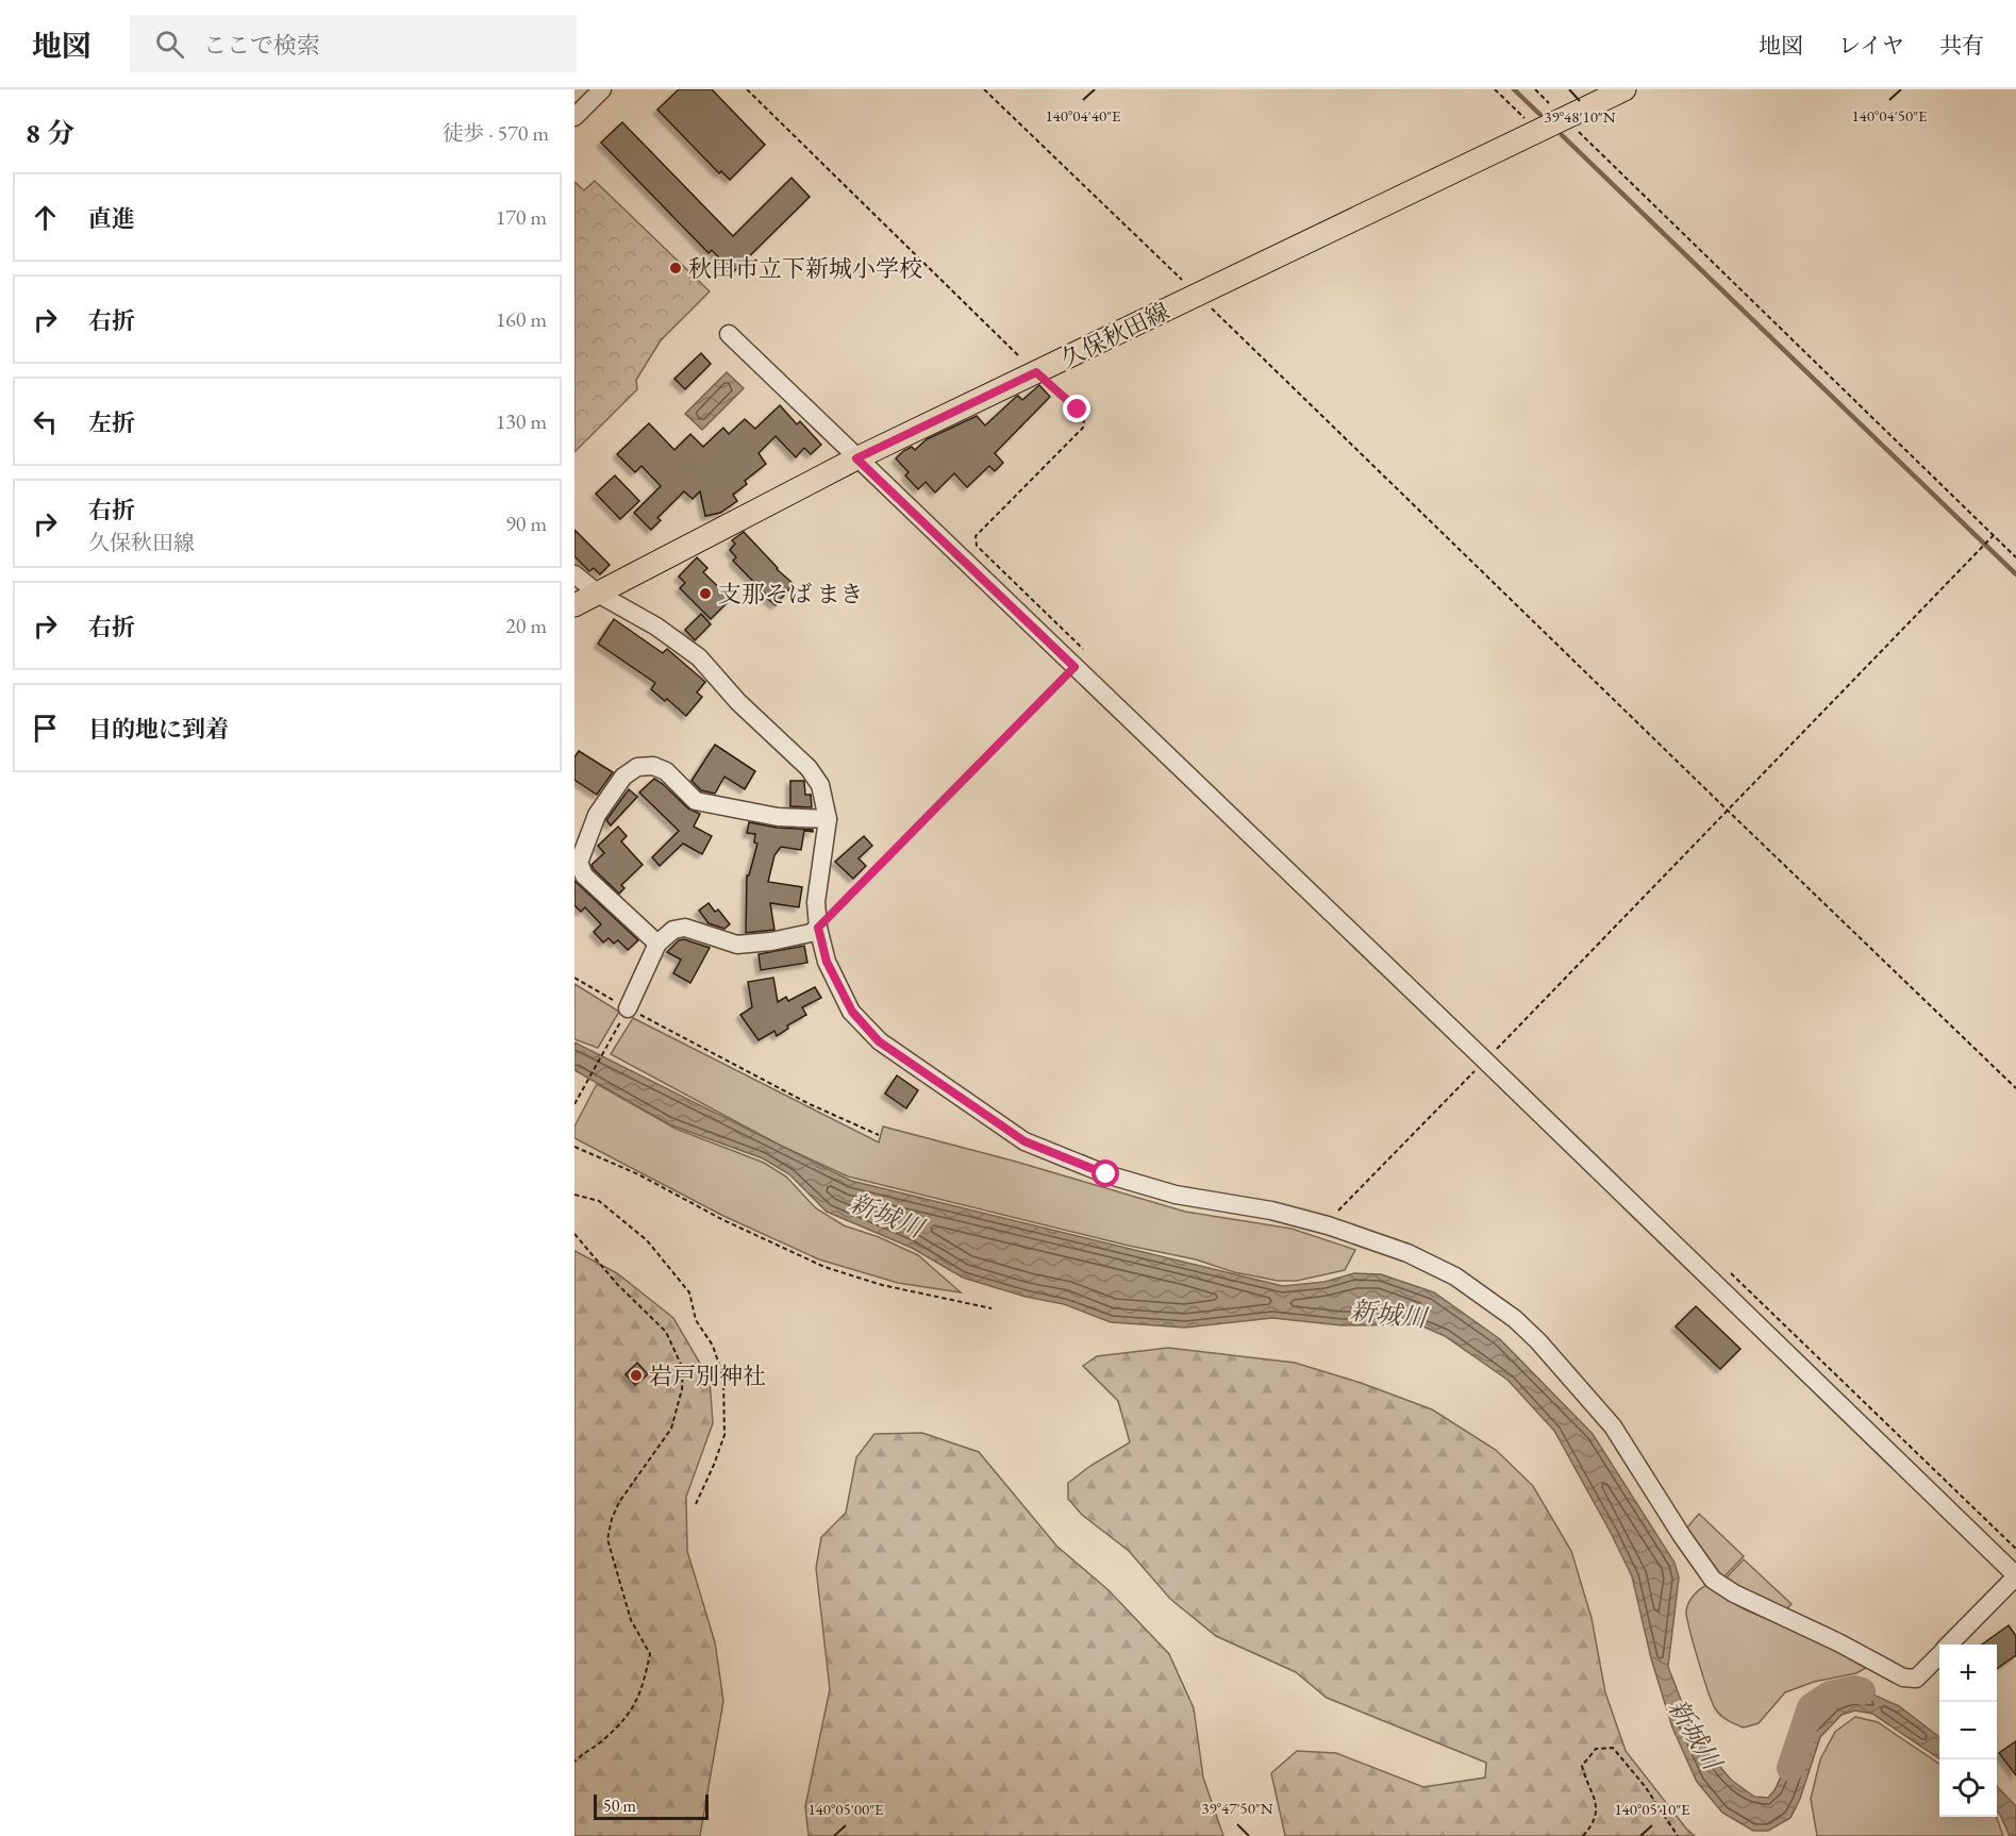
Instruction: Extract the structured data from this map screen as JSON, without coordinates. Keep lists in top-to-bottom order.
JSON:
{
  "streets": {
    "main road": ["久保秋田線"]
  },
  "water": ["新城川"],
  "places": ["秋田市立下新城小学校", "支那そば まき", "岩戸別神社"],
  "scale_bar": "50 m",
  "page": {
    "header": "地図",
    "search": "ここで検索",
    "nav": ["地図", "レイヤ", "共有"],
    "heading": ["8 分", "徒歩 · 570 m"],
    "list": [
      ["直進", "170 m"],
      ["右折", "160 m"],
      ["左折", "130 m"],
      ["右折", "久保秋田線", "90 m"],
      ["右折", "20 m"],
      "目的地に到着"
    ],
    "map_buttons": ["+", "−"],
    "scale": "50 m"
  },
  "coordinates": [
    "140°04'40\"E",
    "140°04'50\"E",
    "39°48'10\"N",
    "39°47'50\"N",
    "140°05'00\"E",
    "140°05'10\"E"
  ]
}
